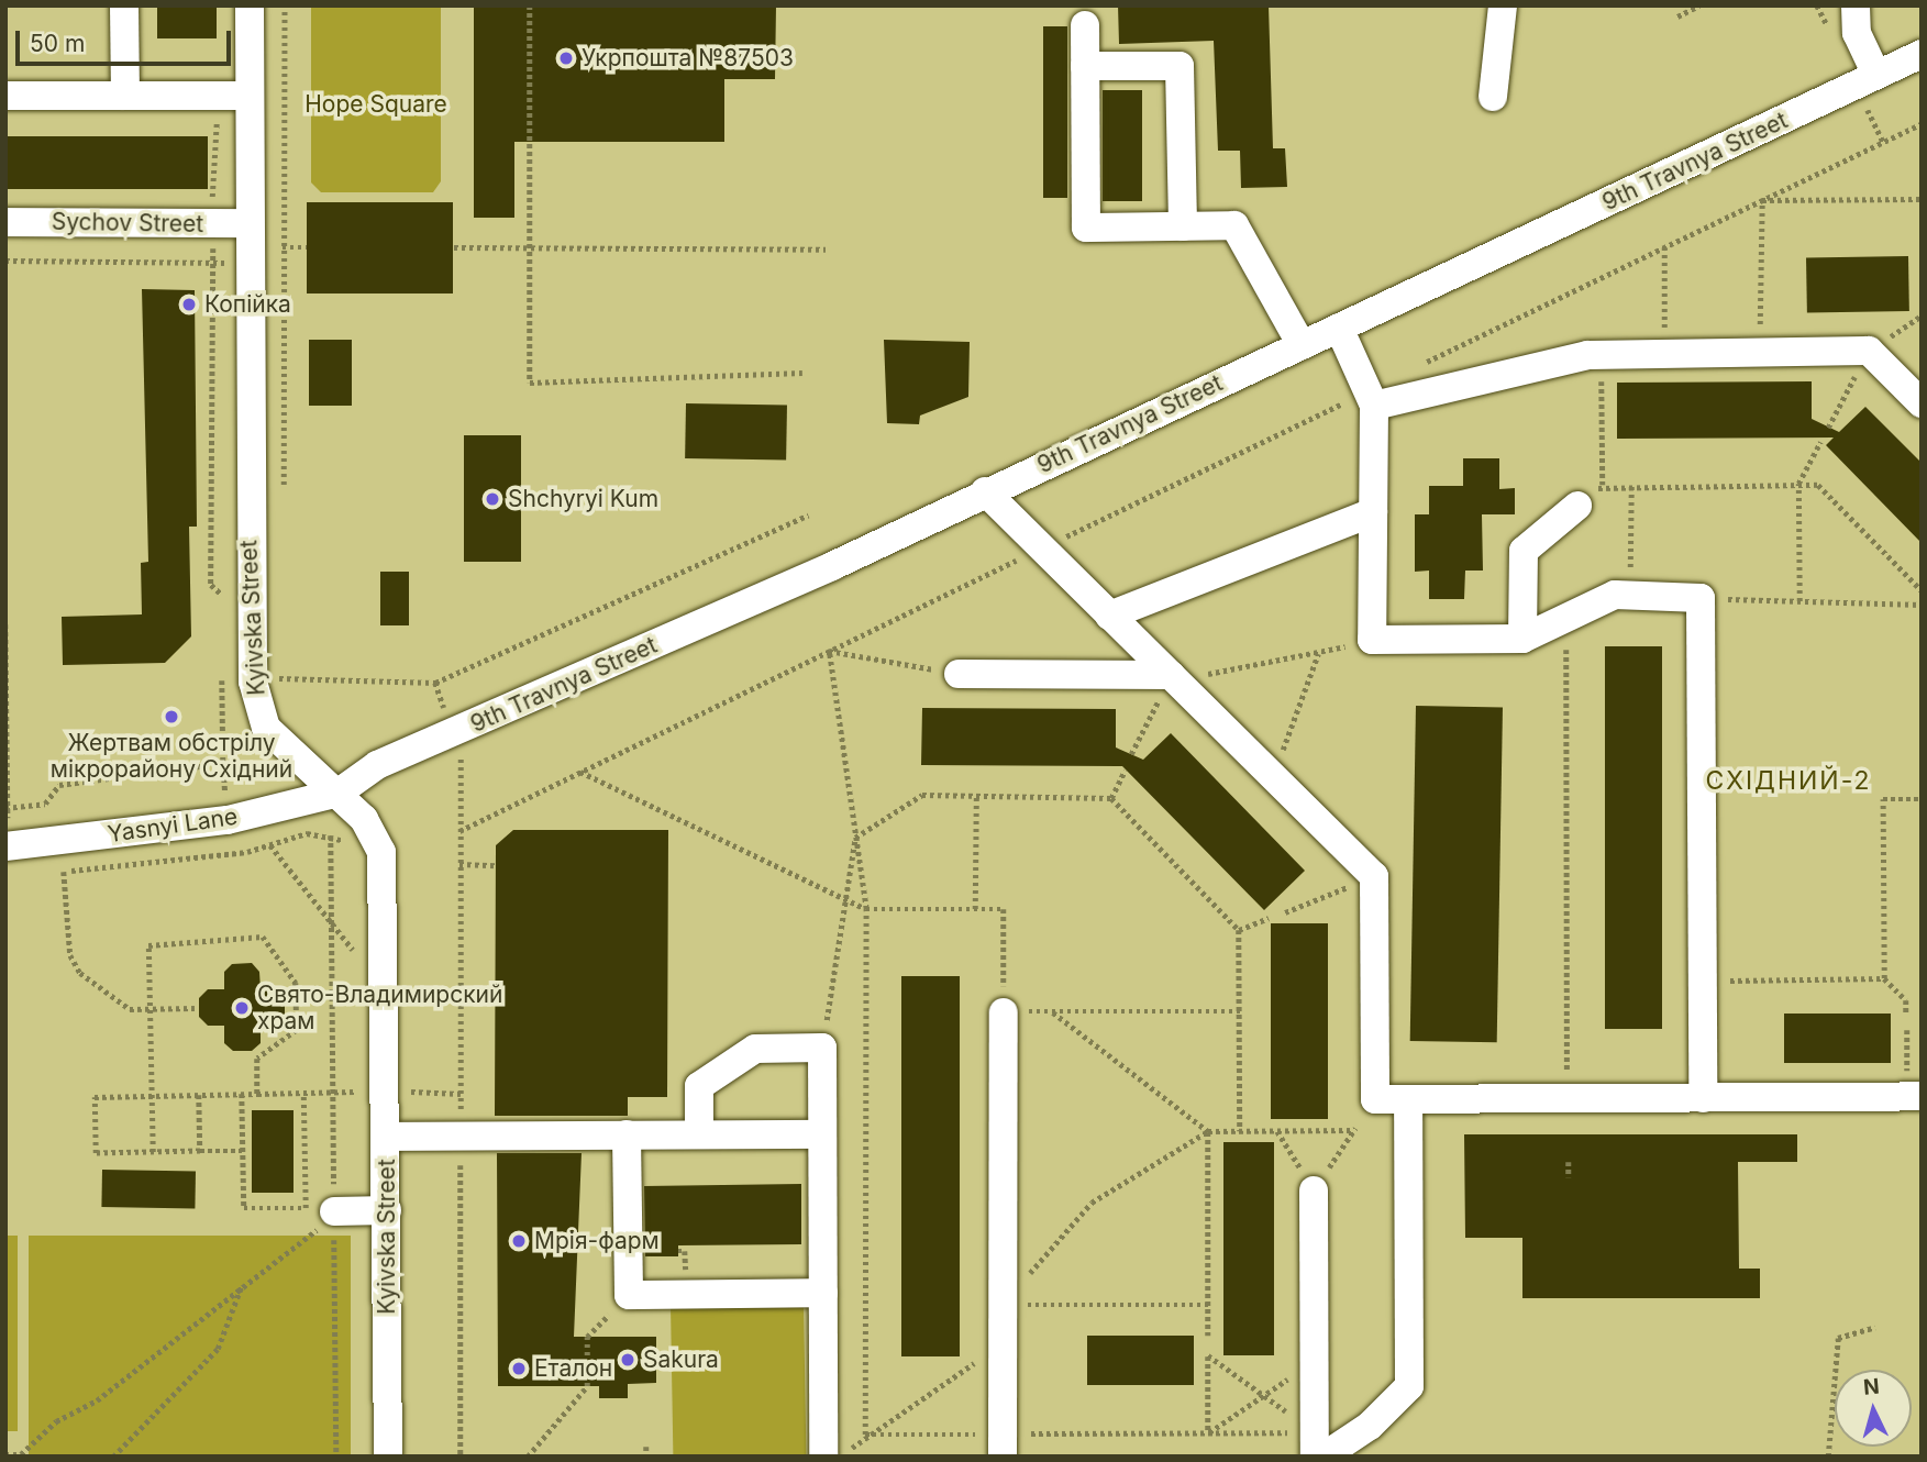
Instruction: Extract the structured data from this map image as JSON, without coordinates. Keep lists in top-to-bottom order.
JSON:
{
  "streets": {
    "street": [
      "9th Travnya Street",
      "Sychov Street",
      "Kyivska Street",
      "Yasnyi Lane"
    ]
  },
  "crossings": [
    ["9th Travnya Street", "Kyivska Street"],
    ["9th Travnya Street", "Yasnyi Lane"],
    ["Sychov Street", "Kyivska Street"],
    ["Kyivska Street", "Yasnyi Lane"]
  ],
  "districts": ["СХІДНИЙ-2"],
  "parks": ["Hope Square"],
  "places": [
    "Укрпошта №87503",
    "Копійка",
    "Shchyryi Kum",
    "Жертвам обстрілу мікрорайону Східний",
    "Свято-Владимирский храм",
    "Мрія-фарм",
    "Sakura",
    "Еталон"
  ],
  "scale_bar": "50 m",
  "north": "top"
}
